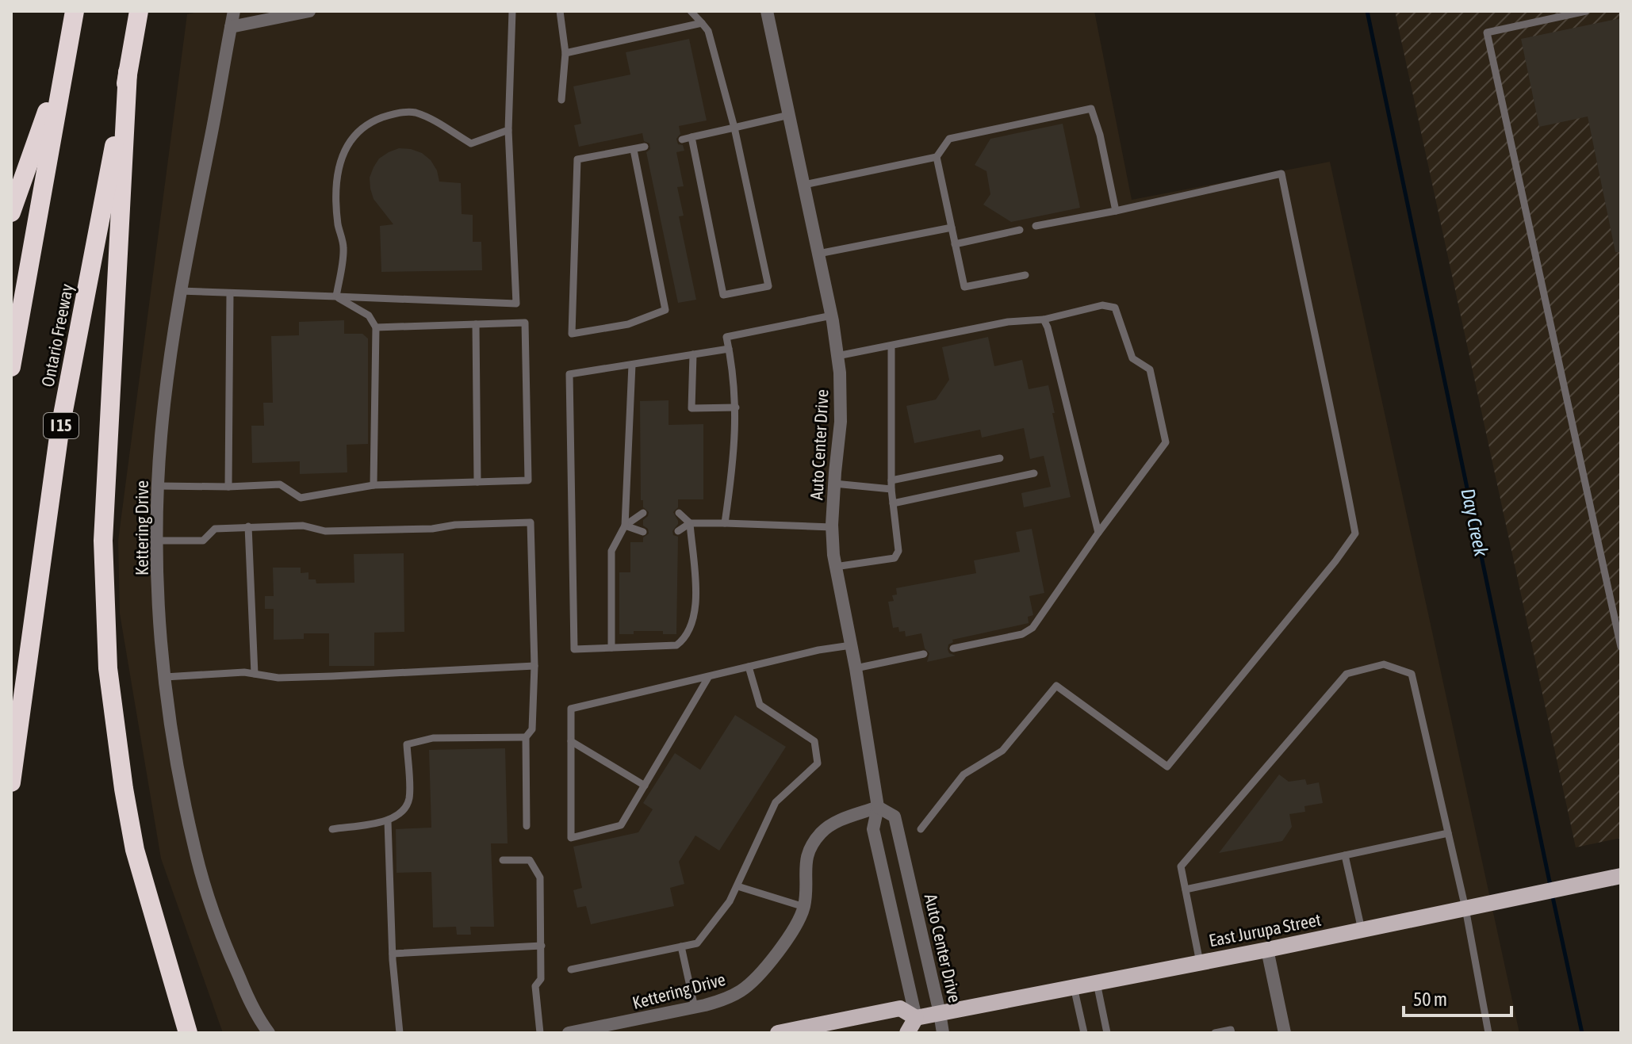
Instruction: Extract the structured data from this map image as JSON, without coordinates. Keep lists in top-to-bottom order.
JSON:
{
  "streets": {
    "highway": ["Ontario Freeway", "I 15"],
    "main road": ["East Jurupa Street"],
    "street": ["Auto Center Drive", "Kettering Drive"]
  },
  "crossings": [
    ["Auto Center Drive", "Kettering Drive"],
    ["Auto Center Drive", "East Jurupa Street"]
  ],
  "water": ["Day Creek"],
  "scale_bar": "50 m"
}
